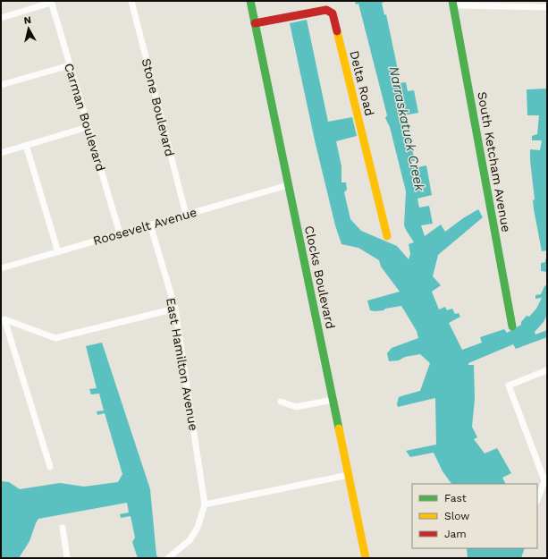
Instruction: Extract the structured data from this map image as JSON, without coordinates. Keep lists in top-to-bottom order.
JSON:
{
  "streets": {
    "street": [
      "Delta Road",
      "Stone Boulevard",
      "Carman Boulevard",
      "South Ketcham Avenue",
      "Roosevelt Avenue",
      "Clocks Boulevard",
      "East Hamilton Avenue"
    ]
  },
  "crossings": [
    ["Delta Road", "Clocks Boulevard"],
    ["Stone Boulevard", "Roosevelt Avenue"],
    ["Carman Boulevard", "Roosevelt Avenue"],
    ["Roosevelt Avenue", "Clocks Boulevard"],
    ["Roosevelt Avenue", "East Hamilton Avenue"]
  ],
  "water": ["Narraskatuck Creek"],
  "legend": ["Fast", "Slow", "Jam"],
  "north": "top"
}
